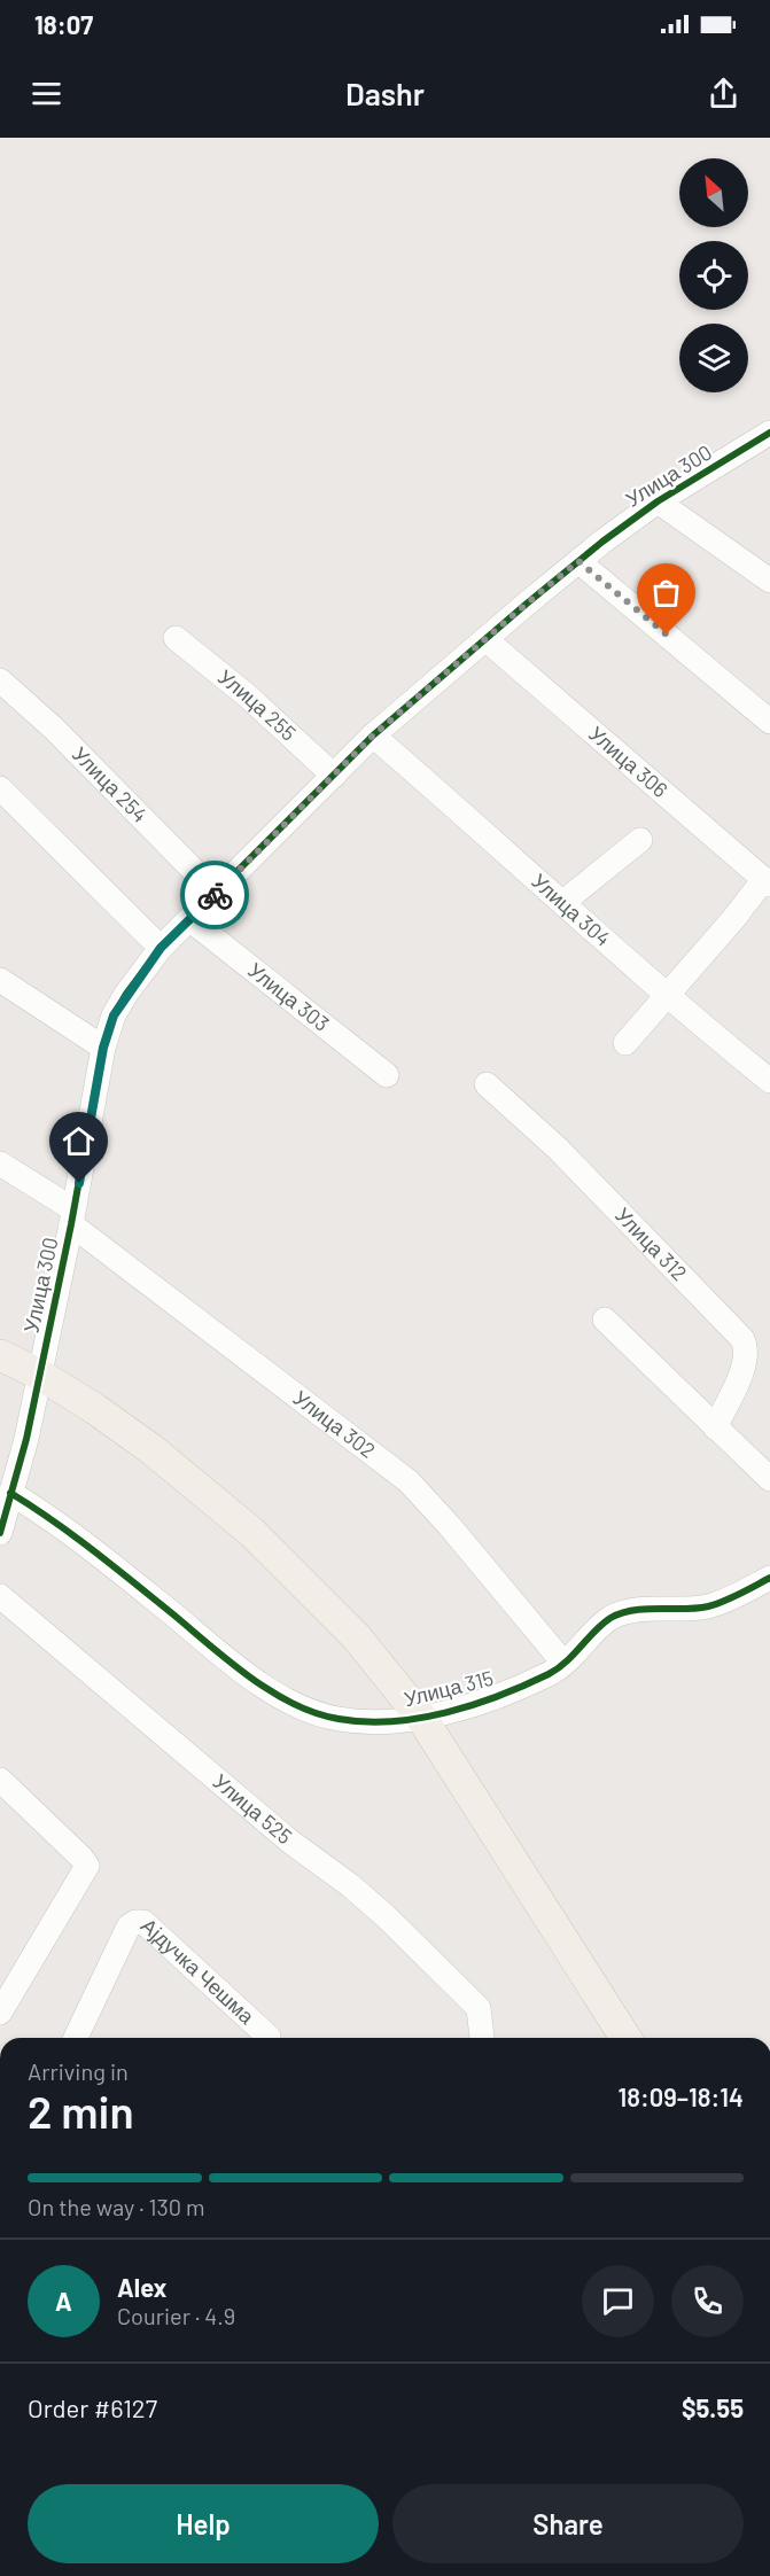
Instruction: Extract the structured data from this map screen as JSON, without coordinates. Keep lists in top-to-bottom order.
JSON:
{
  "streets": {
    "street": [
      "Улица 300",
      "Улица 255",
      "Улица 306",
      "Улица 254",
      "Улица 304",
      "Улица 303",
      "Улица 312",
      "Улица 302",
      "Улица 315",
      "Улица 525",
      "Ајдучка Чешма"
    ]
  },
  "crossings": [
    ["Улица 300", "Улица 255"],
    ["Улица 300", "Улица 306"],
    ["Улица 300", "Улица 254"],
    ["Улица 300", "Улица 304"],
    ["Улица 300", "Улица 303"],
    ["Улица 300", "Улица 302"],
    ["Улица 300", "Улица 315"],
    ["Улица 302", "Улица 315"]
  ],
  "north": "top left",
  "page": {
    "status": "18:07",
    "header": "Dashr",
    "heading": ["2 min", "Arriving in", "18:09–18:14"],
    "panel": [
      "Alex",
      "Courier · 4.9",
      "Order #6127",
      "$5.55"
    ],
    "bar": "On the way · 130 m",
    "round": "A",
    "buttons": ["Help", "Share"]
  }
}
